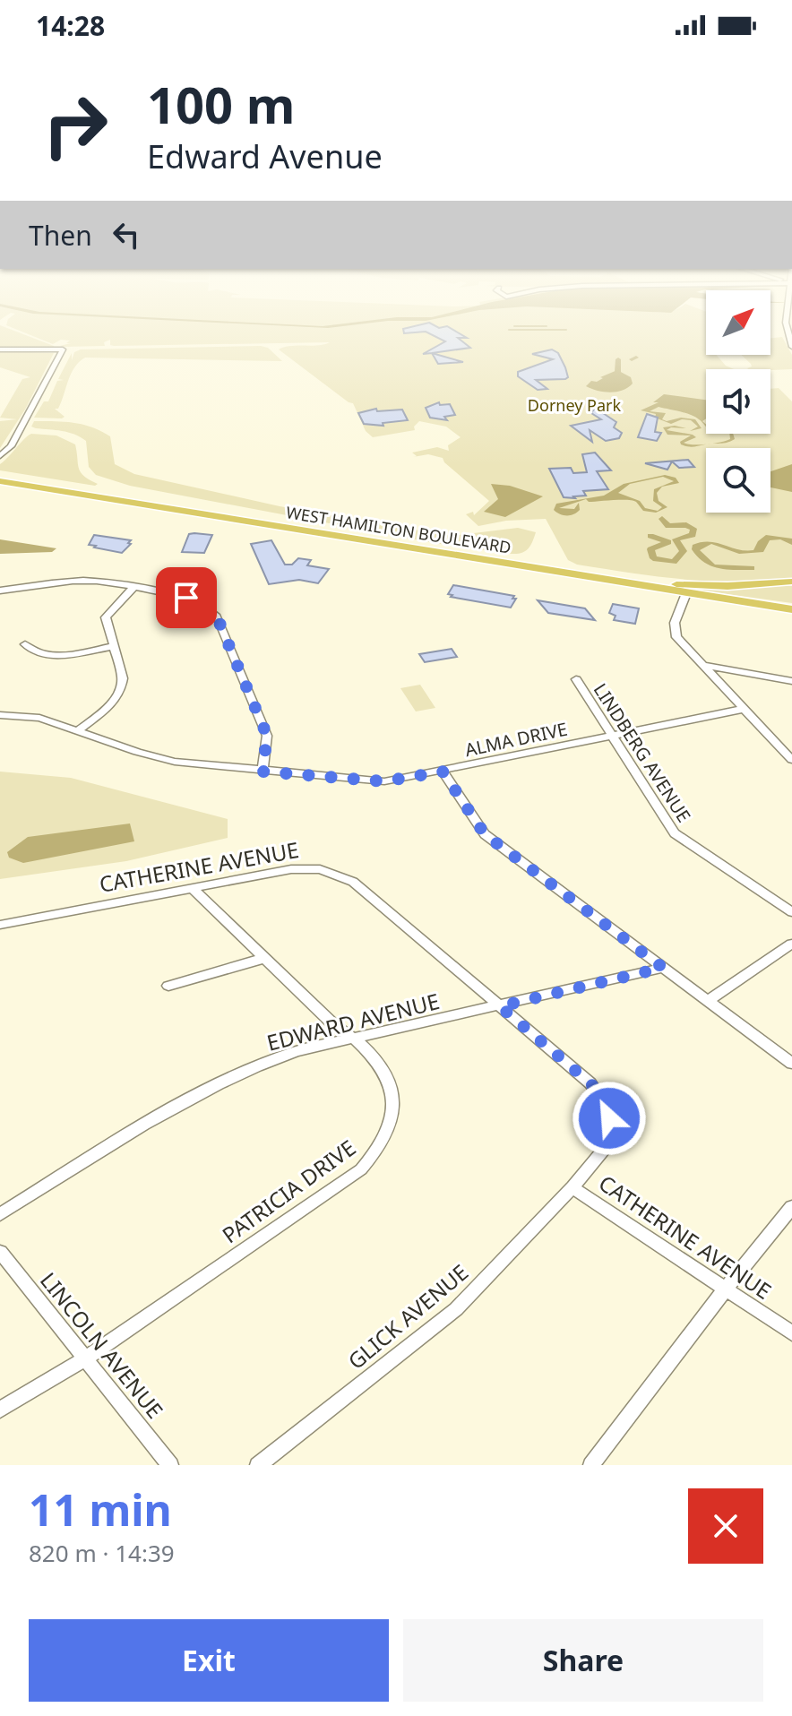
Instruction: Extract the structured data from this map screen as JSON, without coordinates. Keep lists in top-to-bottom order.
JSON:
{
  "streets": {
    "main road": ["WEST HAMILTON BOULEVARD"],
    "street": [
      "ALMA DRIVE",
      "LINDBERG AVENUE",
      "CATHERINE AVENUE",
      "EDWARD AVENUE",
      "PATRICIA DRIVE",
      "GLICK AVENUE",
      "LINCOLN AVENUE"
    ]
  },
  "crossings": [
    ["ALMA DRIVE", "LINDBERG AVENUE"],
    ["CATHERINE AVENUE", "EDWARD AVENUE"],
    ["CATHERINE AVENUE", "PATRICIA DRIVE"],
    ["CATHERINE AVENUE", "GLICK AVENUE"],
    ["EDWARD AVENUE", "PATRICIA DRIVE"],
    ["PATRICIA DRIVE", "LINCOLN AVENUE"]
  ],
  "parks": ["Dorney Park"],
  "north": "top right",
  "page": {
    "status": "14:28",
    "turn": ["100 m", "Edward Avenue"],
    "then": "Then",
    "heading": ["11 min", "820 m · 14:39"],
    "buttons": ["Exit", "Share"]
  }
}
